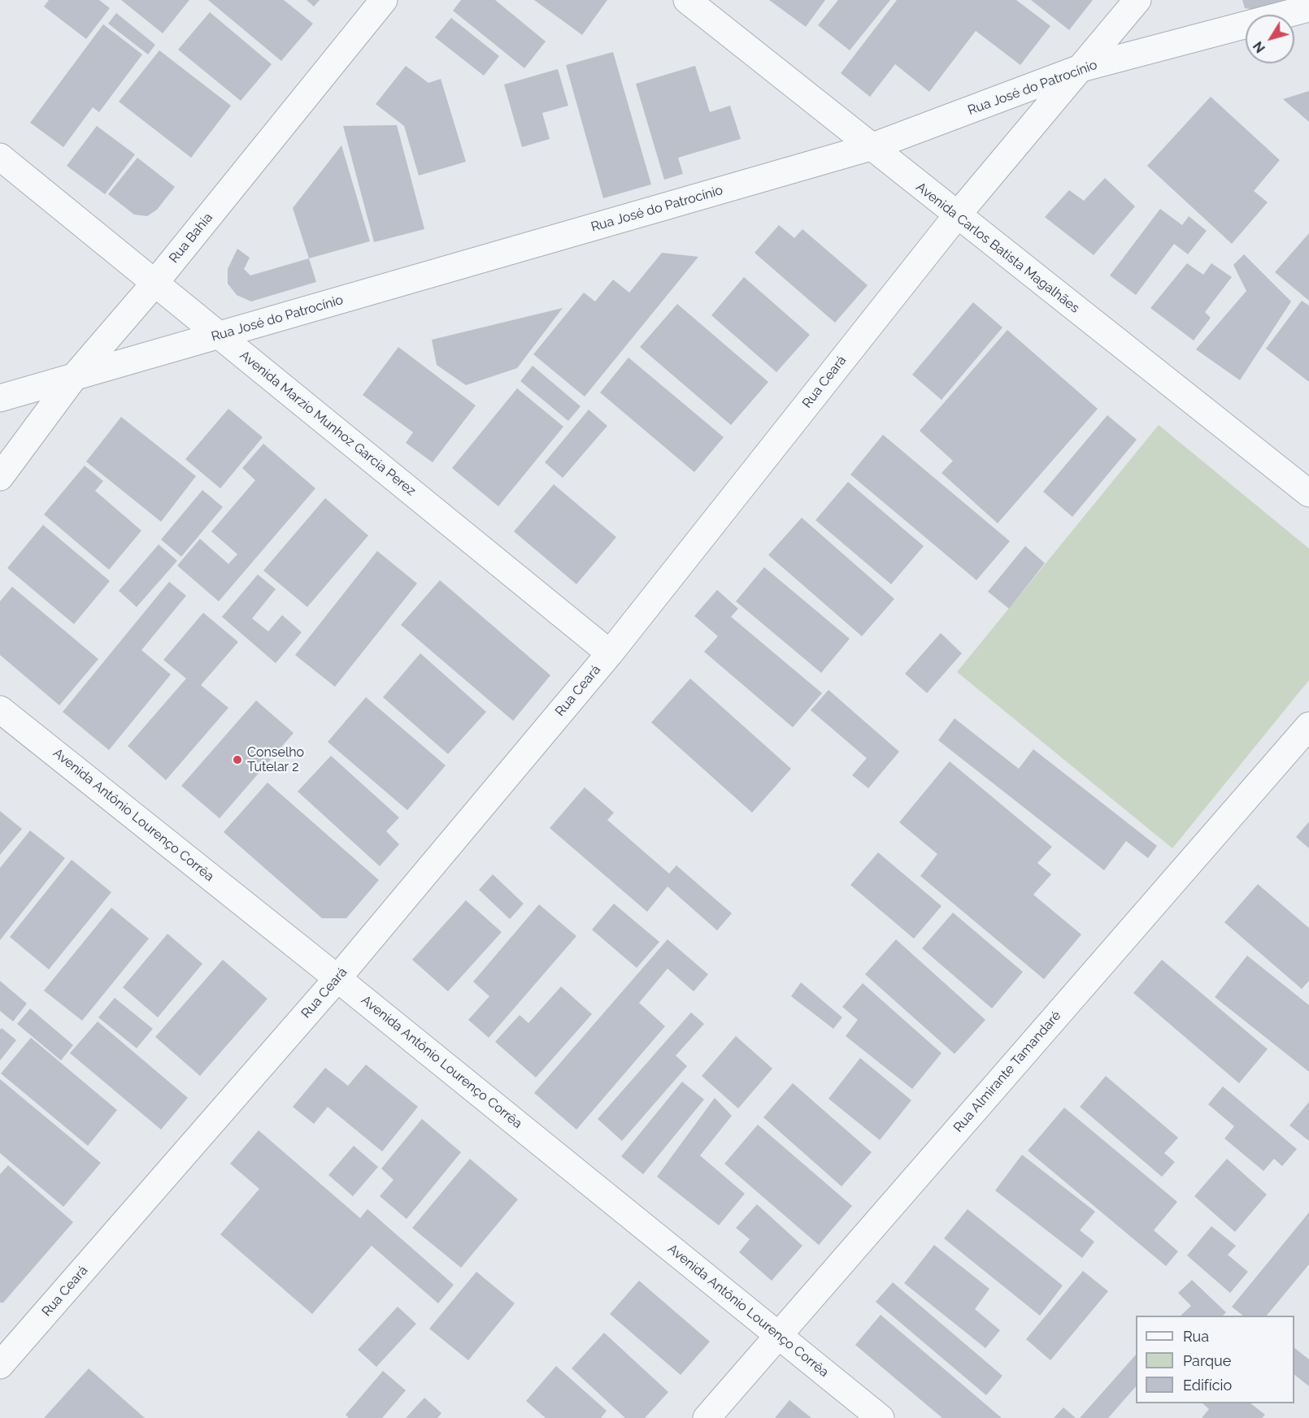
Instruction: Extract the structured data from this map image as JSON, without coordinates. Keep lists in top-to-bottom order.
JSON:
{
  "streets": {
    "street": [
      "Rua José do Patrocínio",
      "Rua Bahia",
      "Avenida Carlos Batista Magalhães",
      "Rua Ceará",
      "Avenida Marzio Munhoz Garcia Perez",
      "Avenida Antônio Lourenço Corrêa",
      "Rua Almirante Tamandaré"
    ]
  },
  "crossings": [
    ["Rua José do Patrocínio", "Rua Bahia"],
    ["Rua José do Patrocínio", "Avenida Carlos Batista Magalhães"],
    ["Rua José do Patrocínio", "Rua Ceará"],
    ["Rua José do Patrocínio", "Avenida Marzio Munhoz Garcia Perez"],
    ["Rua Bahia", "Avenida Marzio Munhoz Garcia Perez"],
    ["Avenida Carlos Batista Magalhães", "Rua Ceará"],
    ["Rua Ceará", "Avenida Marzio Munhoz Garcia Perez"],
    ["Rua Ceará", "Avenida Antônio Lourenço Corrêa"],
    ["Avenida Antônio Lourenço Corrêa", "Rua Almirante Tamandaré"]
  ],
  "places": ["Conselho Tutelar 2"],
  "legend": ["Rua", "Parque", "Edifício"],
  "north": "bottom left"
}
